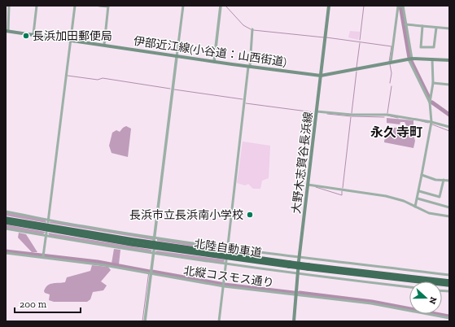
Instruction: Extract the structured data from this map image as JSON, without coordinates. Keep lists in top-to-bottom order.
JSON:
{
  "streets": {
    "highway": ["北陸自動車道"],
    "main road": ["伊部近江線(小谷道：山西街道)", "大野木志賀谷長浜線"],
    "street": ["北縦コスモス通り"]
  },
  "crossings": [
    ["伊部近江線(小谷道：山西街道)", "大野木志賀谷長浜線"],
    ["大野木志賀谷長浜線", "北縦コスモス通り"]
  ],
  "districts": ["永久寺町"],
  "places": ["長浜加田郵便局", "長浜市立長浜南小学校"],
  "scale_bar": "200 m",
  "north": "right"
}
